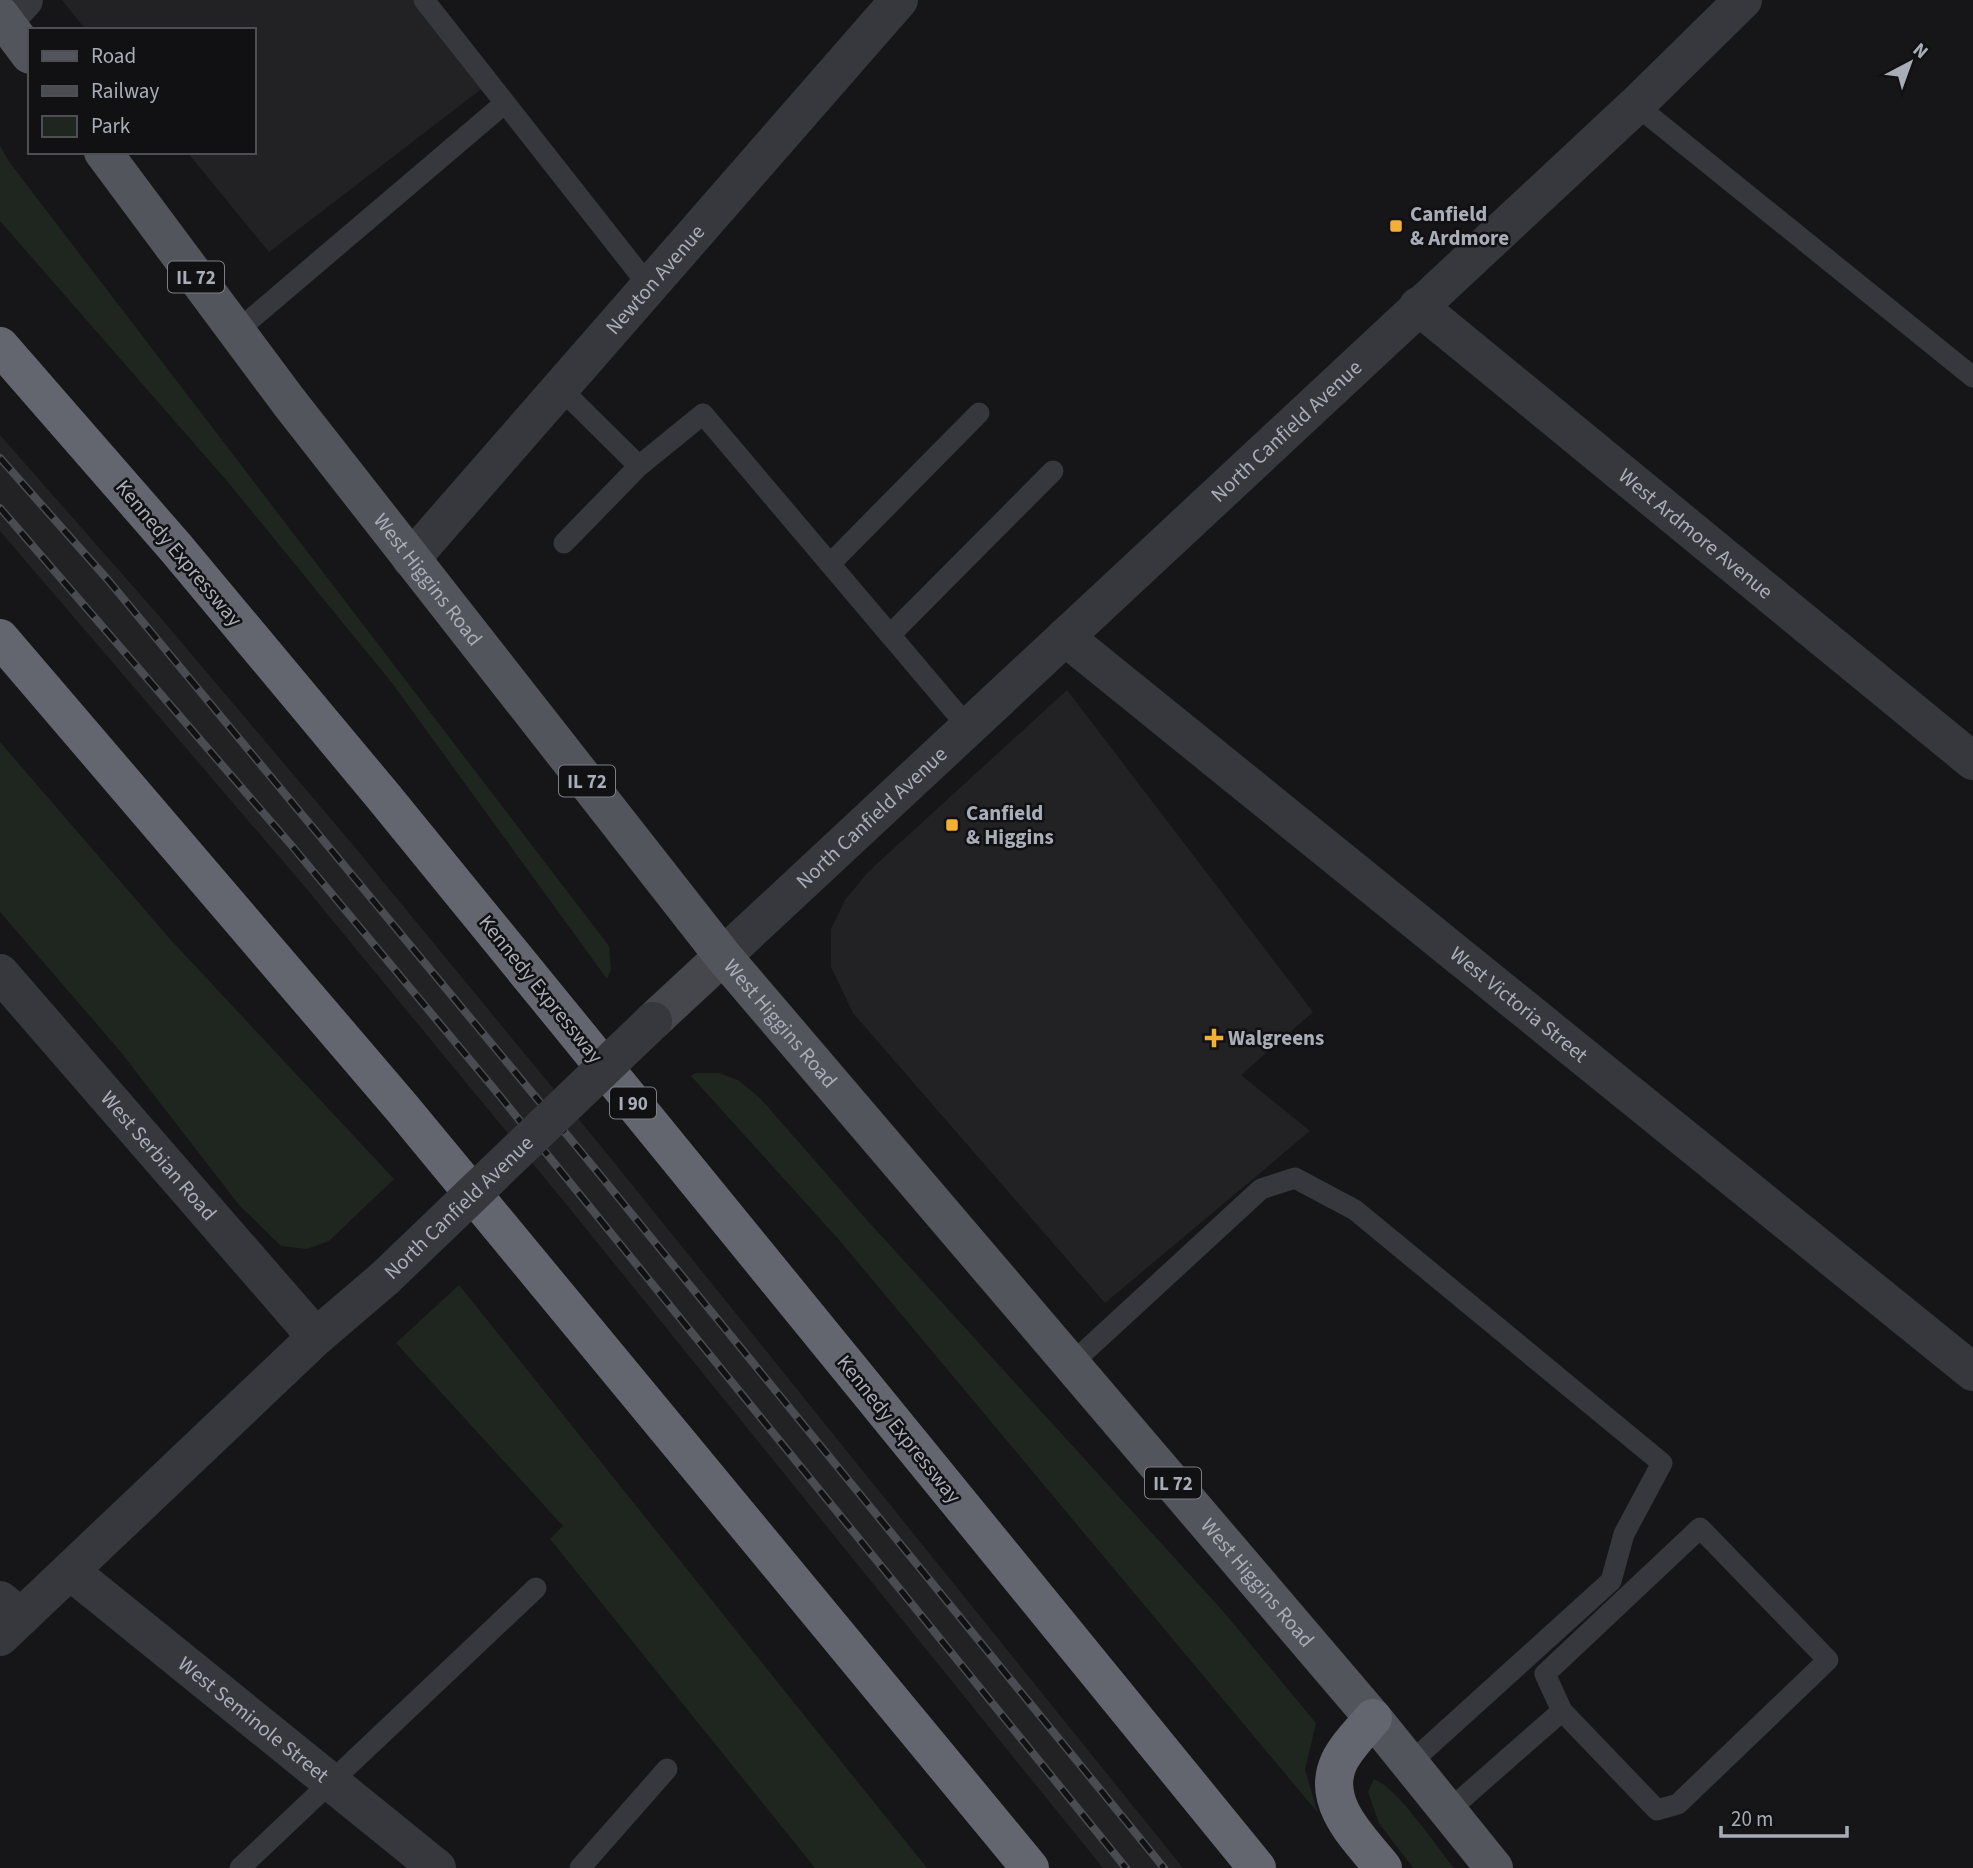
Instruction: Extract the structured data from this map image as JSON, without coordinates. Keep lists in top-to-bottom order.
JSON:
{
  "streets": {
    "highway": ["Kennedy Expressway", "I 90"],
    "main road": ["IL 72", "North Canfield Avenue", "West Higgins Road"],
    "street": [
      "Newton Avenue",
      "West Ardmore Avenue",
      "West Victoria Street",
      "West Serbian Road",
      "West Seminole Street"
    ]
  },
  "crossings": [
    ["Newton Avenue", "West Higgins Road"],
    ["North Canfield Avenue", "West Ardmore Avenue"],
    ["North Canfield Avenue", "West Higgins Road"],
    ["North Canfield Avenue", "West Victoria Street"],
    ["North Canfield Avenue", "West Serbian Road"],
    ["North Canfield Avenue", "West Seminole Street"]
  ],
  "places": {
    "transit": ["Canfield & Ardmore", "Canfield & Higgins"],
    "health": ["Walgreens"]
  },
  "legend": ["Road", "Railway", "Park"],
  "scale_bar": "20 m",
  "north": "top right"
}
